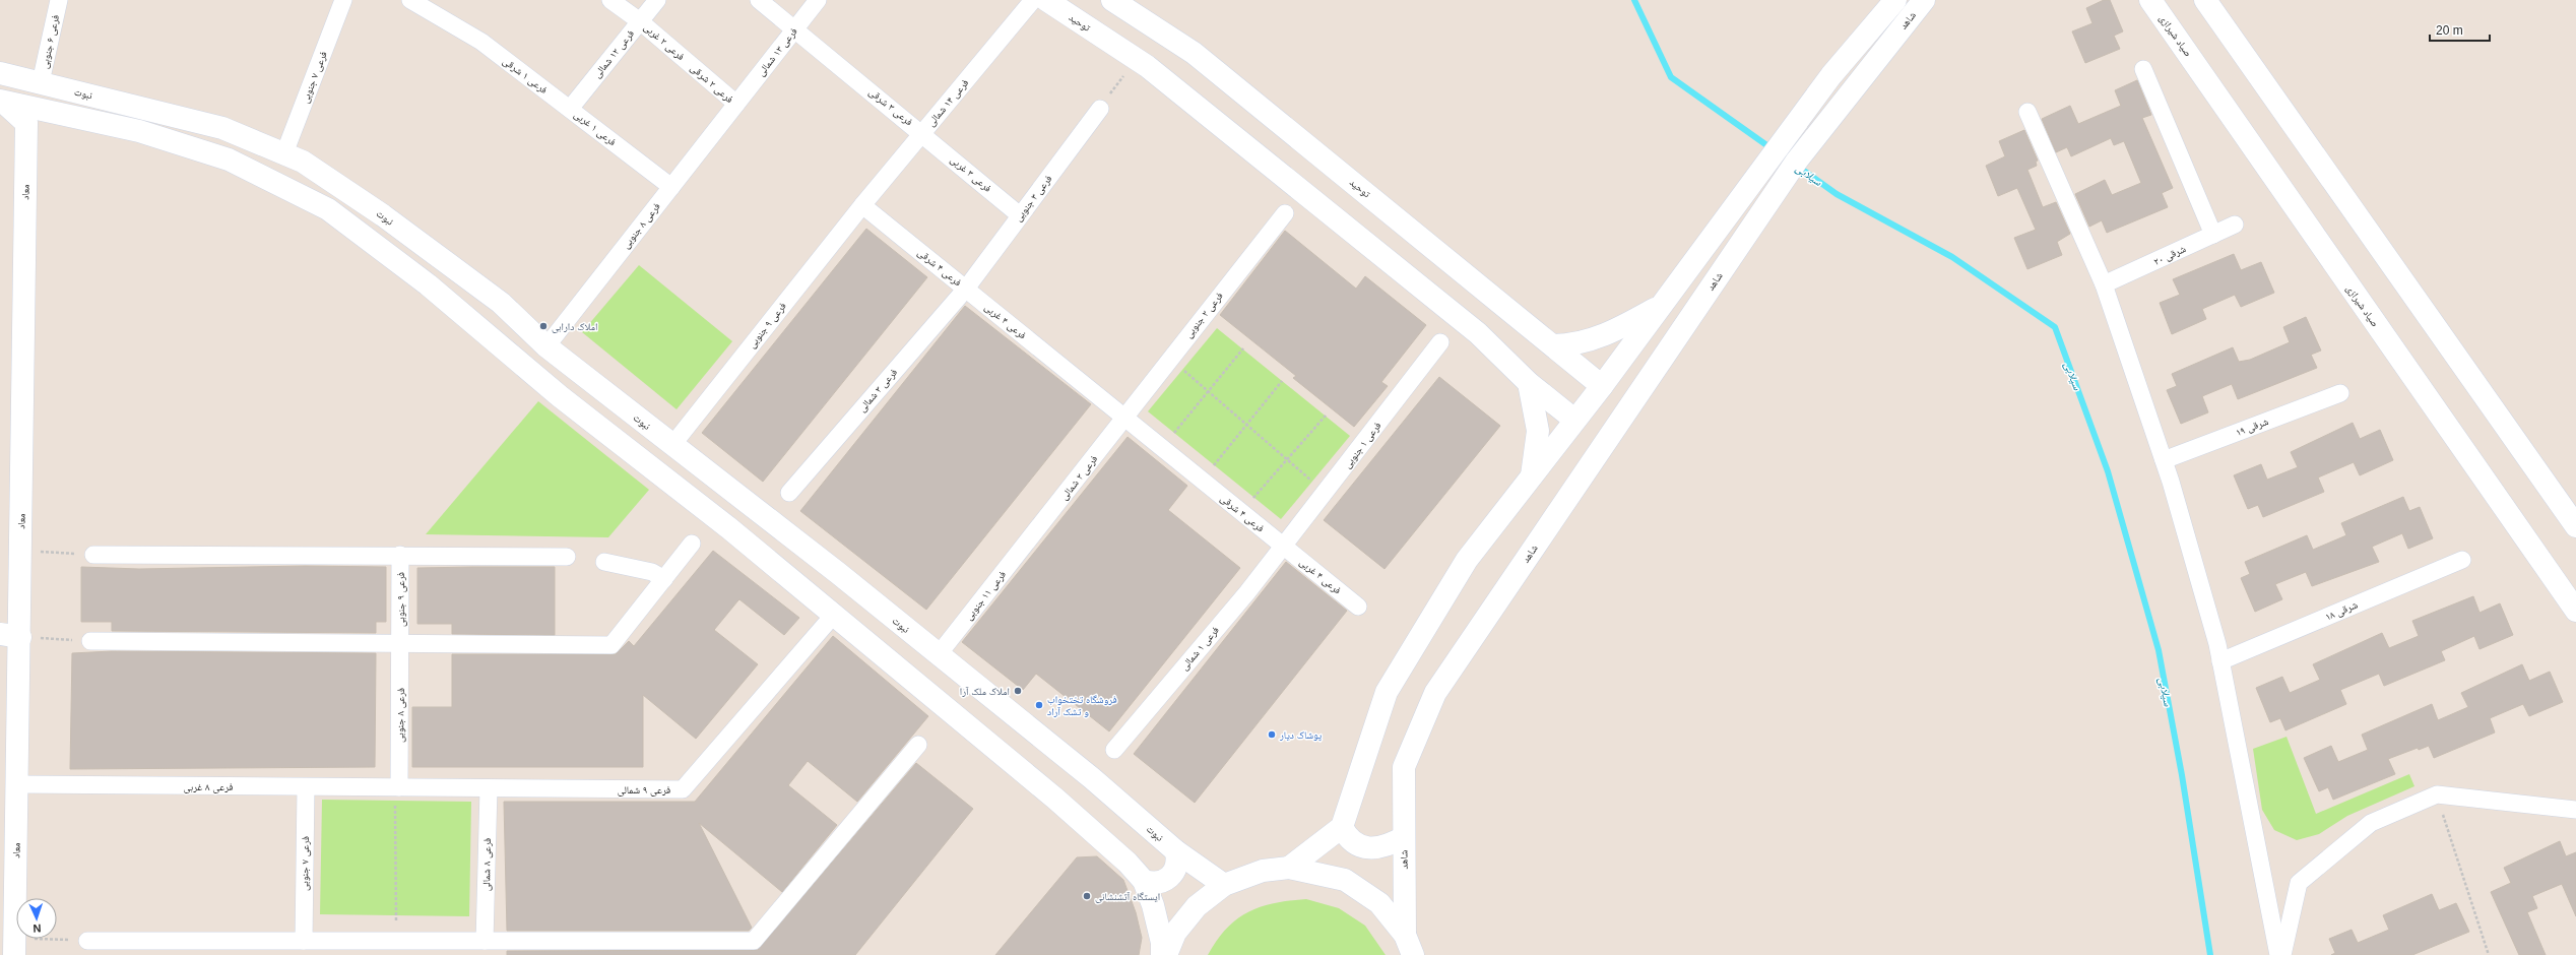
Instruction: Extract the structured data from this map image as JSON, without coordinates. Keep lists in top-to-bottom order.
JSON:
{
  "streets": {
    "main road": [
      "شاهد",
      "توحید",
      "صیاد شیرازی",
      "نبوت",
      "معاد"
    ],
    "street": [
      "فرعی ۶ جنوبی",
      "فرعی ۲ غربی",
      "فرعی ۱۳ شمالی",
      "فرعی ۱۲ شمالی",
      "فرعی ۱ شرقی",
      "فرعی ۷ جنوبی",
      "فرعی ۲ شرقی",
      "فرعی ۱۴ شمالی",
      "فرعی ۳ شرقی",
      "فرعی ۱ غربی",
      "فرعی ۳ غربی",
      "فرعی ۳ جنوبی",
      "فرعی ۸ جنوبی",
      "۲۰ شرقی",
      "فرعی ۴ شرقی",
      "فرعی ۲ جنوبی",
      "فرعی ۴ غربی",
      "فرعی ۹ جنوبی",
      "فرعی ۳ شمالی",
      "۱۹ شرقی",
      "فرعی ۱ جنوبی",
      "فرعی ۲ شمالی",
      "فرعی ۱۱ جنوبی",
      "۱۸ شرقی",
      "فرعی ۱ شمالی",
      "فرعی ۸ غربی",
      "فرعی ۹ شمالی",
      "فرعی ۸ شمالی"
    ]
  },
  "crossings": [
    ["فرعی ۶ جنوبی", "نبوت"],
    ["فرعی ۲ غربی", "فرعی ۱۲ شمالی"],
    ["فرعی ۲ غربی", "فرعی ۲ شرقی"],
    ["فرعی ۱۳ شمالی", "فرعی ۲ شرقی"],
    ["فرعی ۱۳ شمالی", "فرعی ۳ شرقی"],
    ["فرعی ۱۳ شمالی", "فرعی ۸ جنوبی"],
    ["فرعی ۱۲ شمالی", "فرعی ۱ شرقی"],
    ["فرعی ۱۲ شمالی", "فرعی ۱ غربی"],
    ["فرعی ۱ شرقی", "فرعی ۱ غربی"],
    ["فرعی ۷ جنوبی", "نبوت"],
    ["فرعی ۷ جنوبی", "فرعی ۸ غربی"],
    ["فرعی ۲ شرقی", "فرعی ۸ جنوبی"],
    ["نبوت", "فرعی ۸ جنوبی"],
    ["نبوت", "فرعی ۹ جنوبی"],
    ["نبوت", "فرعی ۱۱ جنوبی"],
    ["فرعی ۱۴ شمالی", "فرعی ۳ شرقی"],
    ["فرعی ۱۴ شمالی", "فرعی ۳ غربی"],
    ["فرعی ۱۴ شمالی", "فرعی ۴ شرقی"],
    ["فرعی ۱۴ شمالی", "فرعی ۹ جنوبی"],
    ["فرعی ۳ شرقی", "فرعی ۳ غربی"],
    ["فرعی ۱ غربی", "فرعی ۸ جنوبی"],
    ["فرعی ۳ غربی", "فرعی ۳ جنوبی"],
    ["معاد", "فرعی ۸ غربی"],
    ["فرعی ۳ جنوبی", "فرعی ۴ شرقی"],
    ["فرعی ۳ جنوبی", "فرعی ۴ غربی"],
    ["فرعی ۳ جنوبی", "فرعی ۳ شمالی"],
    ["فرعی ۸ جنوبی", "فرعی ۹ جنوبی"],
    ["فرعی ۸ جنوبی", "فرعی ۸ غربی"],
    ["فرعی ۸ جنوبی", "فرعی ۹ شمالی"],
    ["فرعی ۴ شرقی", "فرعی ۴ غربی"],
    ["فرعی ۴ شرقی", "فرعی ۹ جنوبی"],
    ["فرعی ۴ شرقی", "فرعی ۳ شمالی"],
    ["فرعی ۴ شرقی", "فرعی ۱ جنوبی"],
    ["فرعی ۴ شرقی", "فرعی ۱ شمالی"],
    ["فرعی ۲ جنوبی", "فرعی ۴ غربی"],
    ["فرعی ۲ جنوبی", "فرعی ۲ شمالی"],
    ["فرعی ۴ غربی", "فرعی ۳ شمالی"],
    ["فرعی ۴ غربی", "فرعی ۱ جنوبی"],
    ["فرعی ۴ غربی", "فرعی ۲ شمالی"],
    ["فرعی ۴ غربی", "فرعی ۱ شمالی"],
    ["فرعی ۱ جنوبی", "فرعی ۱ شمالی"],
    ["فرعی ۲ شمالی", "فرعی ۱۱ جنوبی"],
    ["فرعی ۸ غربی", "فرعی ۹ شمالی"],
    ["فرعی ۹ شمالی", "فرعی ۸ شمالی"]
  ],
  "water": ["سیلابی"],
  "places": [
    "املاک دارابی",
    "املاک ملک آرا",
    "فروشگاه تختخواب و تشک آراد",
    "پوشاک دیار",
    "ایستگاه آتشنشانی"
  ],
  "scale_bar": "20 m",
  "north": "bottom"
}
